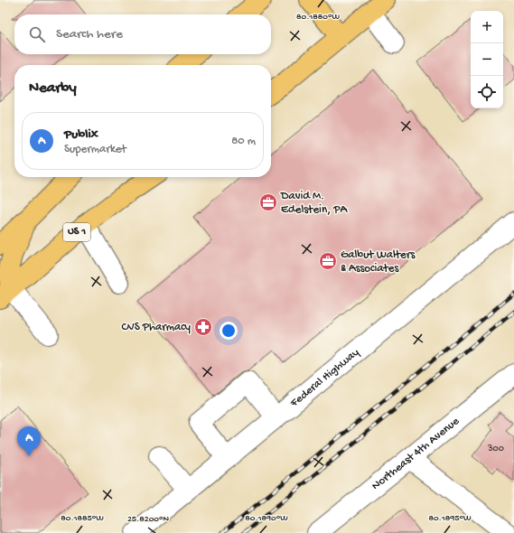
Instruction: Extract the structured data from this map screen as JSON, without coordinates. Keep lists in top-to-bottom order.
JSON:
{
  "streets": {
    "main road": ["US 1"],
    "street": ["Federal Highway", "Northeast 4th Avenue"]
  },
  "places": {
    "office": ["David M. Edelstein, PA", "Galbut Walters & Associates"],
    "pharmacy": ["CVS Pharmacy"]
  },
  "house_numbers": ["300"],
  "page": {
    "map_buttons": ["+", "−"],
    "search": "Search here",
    "heading": "Nearby",
    "list": [
      {
        "mark": "A",
        "name": "Publix",
        "note": "Supermarket",
        "value": "80 m"
      }
    ],
    "pins": "A"
  },
  "coordinates": [
    "80.1880°W",
    "80.1885°W",
    "80.1890°W",
    "80.1895°W",
    "25.8200°N"
  ]
}
